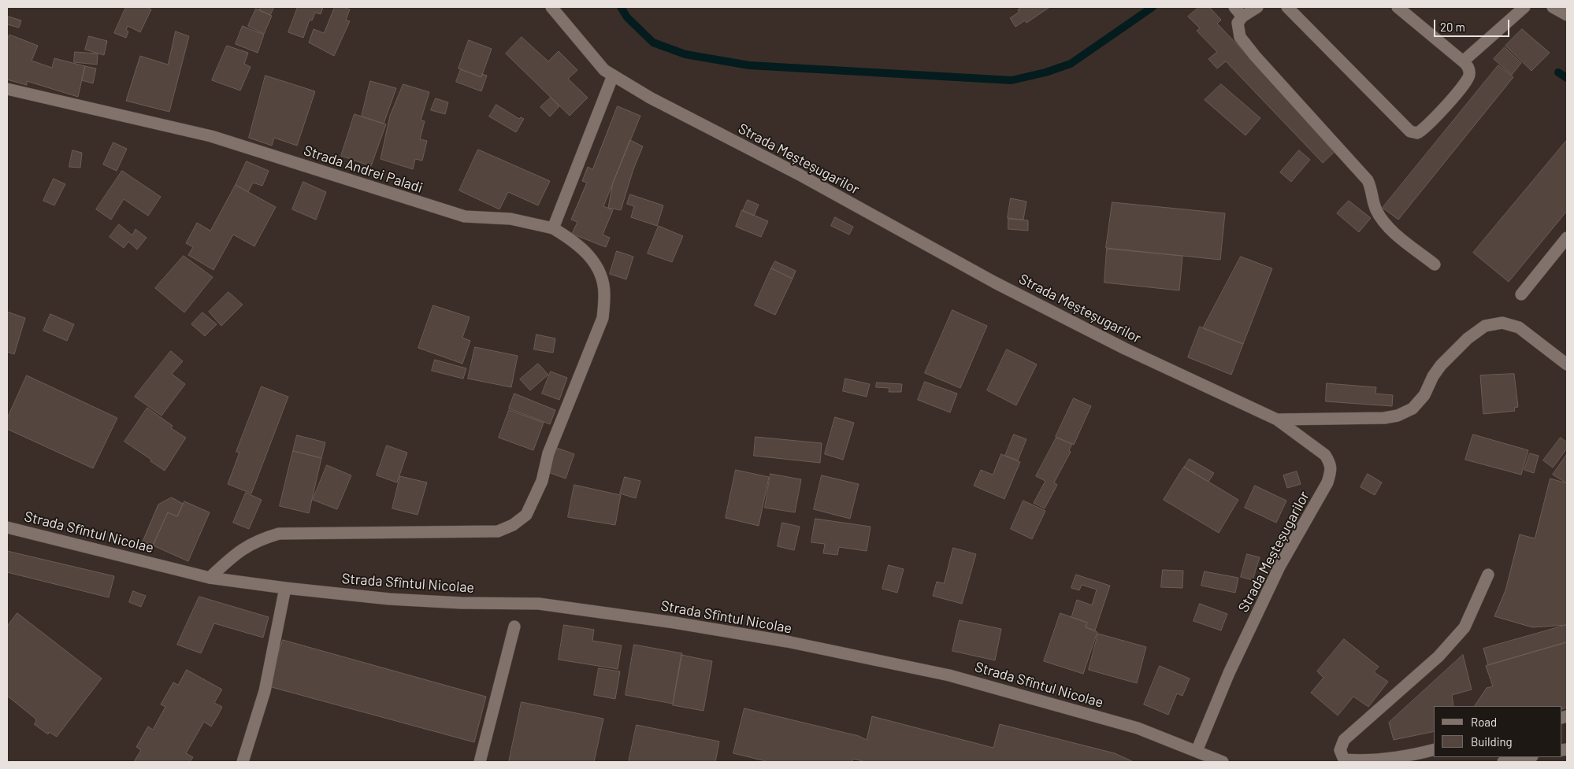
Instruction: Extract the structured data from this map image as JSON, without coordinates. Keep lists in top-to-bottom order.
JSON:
{
  "streets": {
    "street": ["Strada Meșteșugarilor", "Strada Andrei Paladi", "Strada Sfîntul Nicolae"]
  },
  "crossings": [
    ["Strada Meșteșugarilor", "Strada Sfîntul Nicolae"]
  ],
  "legend": ["Road", "Building"],
  "scale_bar": "20 m"
}
